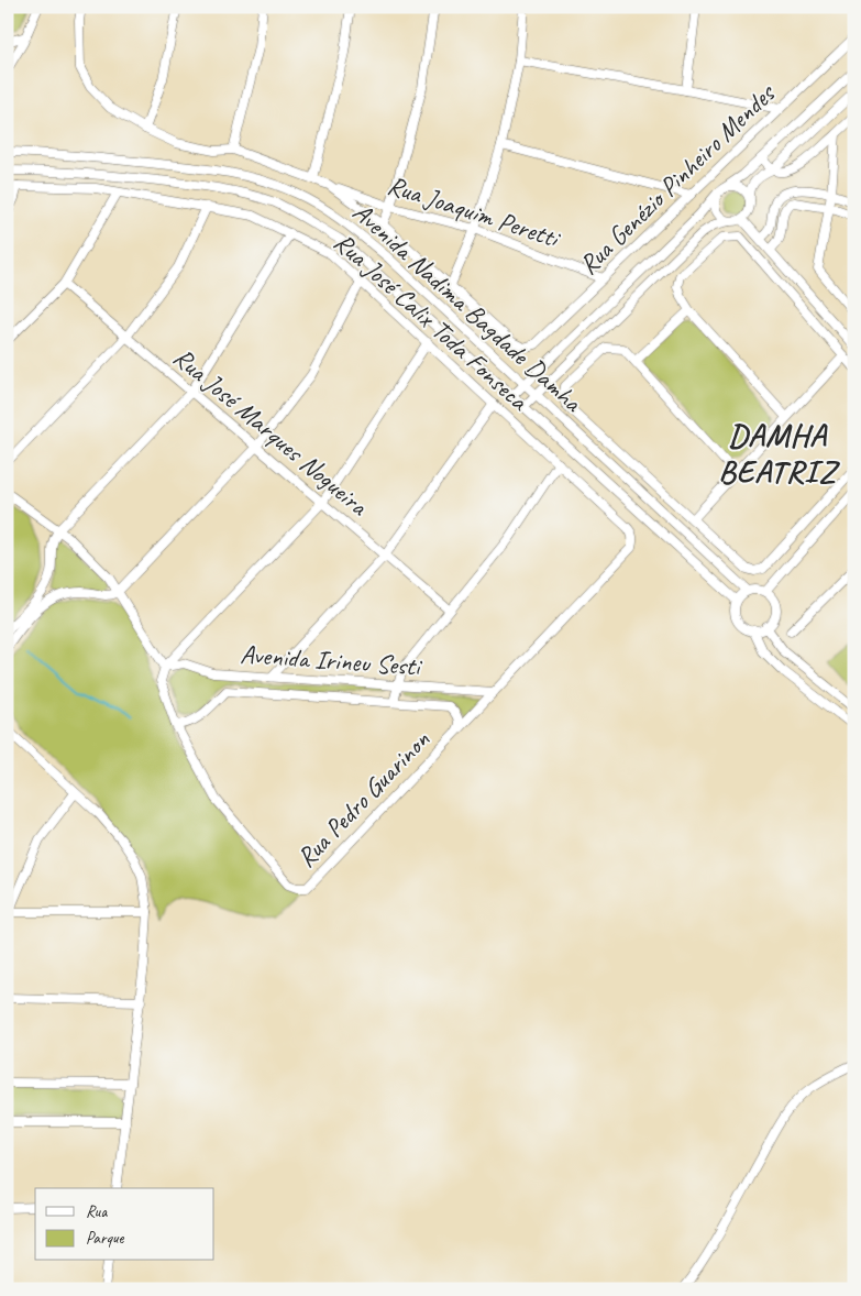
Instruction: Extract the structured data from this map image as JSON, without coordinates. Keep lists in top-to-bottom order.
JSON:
{
  "streets": {
    "street": [
      "Rua Genézio Pinheiro Mendes",
      "Rua Joaquim Peretti",
      "Avenida Nadima Bagdade Damha",
      "Rua José Calix Toda Fonseca",
      "Rua José Marques Nogueira",
      "Avenida Irineu Sesti",
      "Rua Pedro Guarinon"
    ]
  },
  "crossings": [
    ["Rua Genézio Pinheiro Mendes", "Rua Joaquim Peretti"],
    ["Rua José Calix Toda Fonseca", "Rua Pedro Guarinon"],
    ["Avenida Irineu Sesti", "Rua Pedro Guarinon"]
  ],
  "districts": ["DAMHA BEATRIZ"],
  "legend": ["Rua", "Parque"]
}
